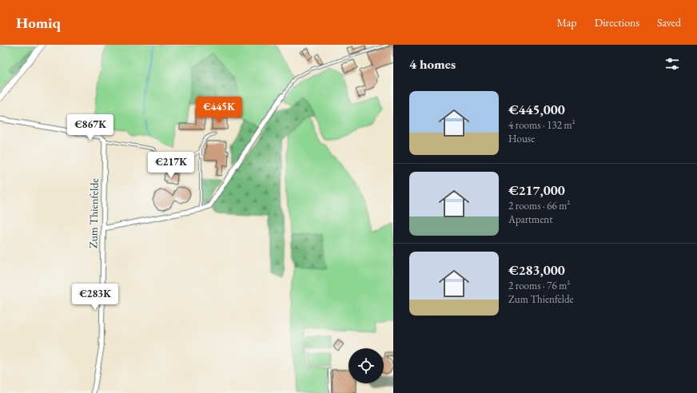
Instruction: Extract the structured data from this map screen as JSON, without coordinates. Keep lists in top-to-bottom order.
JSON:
{
  "streets": {
    "street": ["Zum Thienfelde"]
  },
  "page": {
    "header": "Homiq",
    "nav": ["Map", "Directions", "Saved"],
    "heading": "4 homes",
    "list": [
      {
        "name": "€445,000",
        "note": "4 rooms · 132 m² · House"
      },
      {
        "name": "€217,000",
        "note": "2 rooms · 66 m² · Apartment"
      },
      {
        "name": "€283,000",
        "note": "2 rooms · 76 m² · Zum Thienfelde"
      }
    ],
    "price": [
      "€445K",
      "€867K",
      "€217K",
      "€283K"
    ]
  }
}
